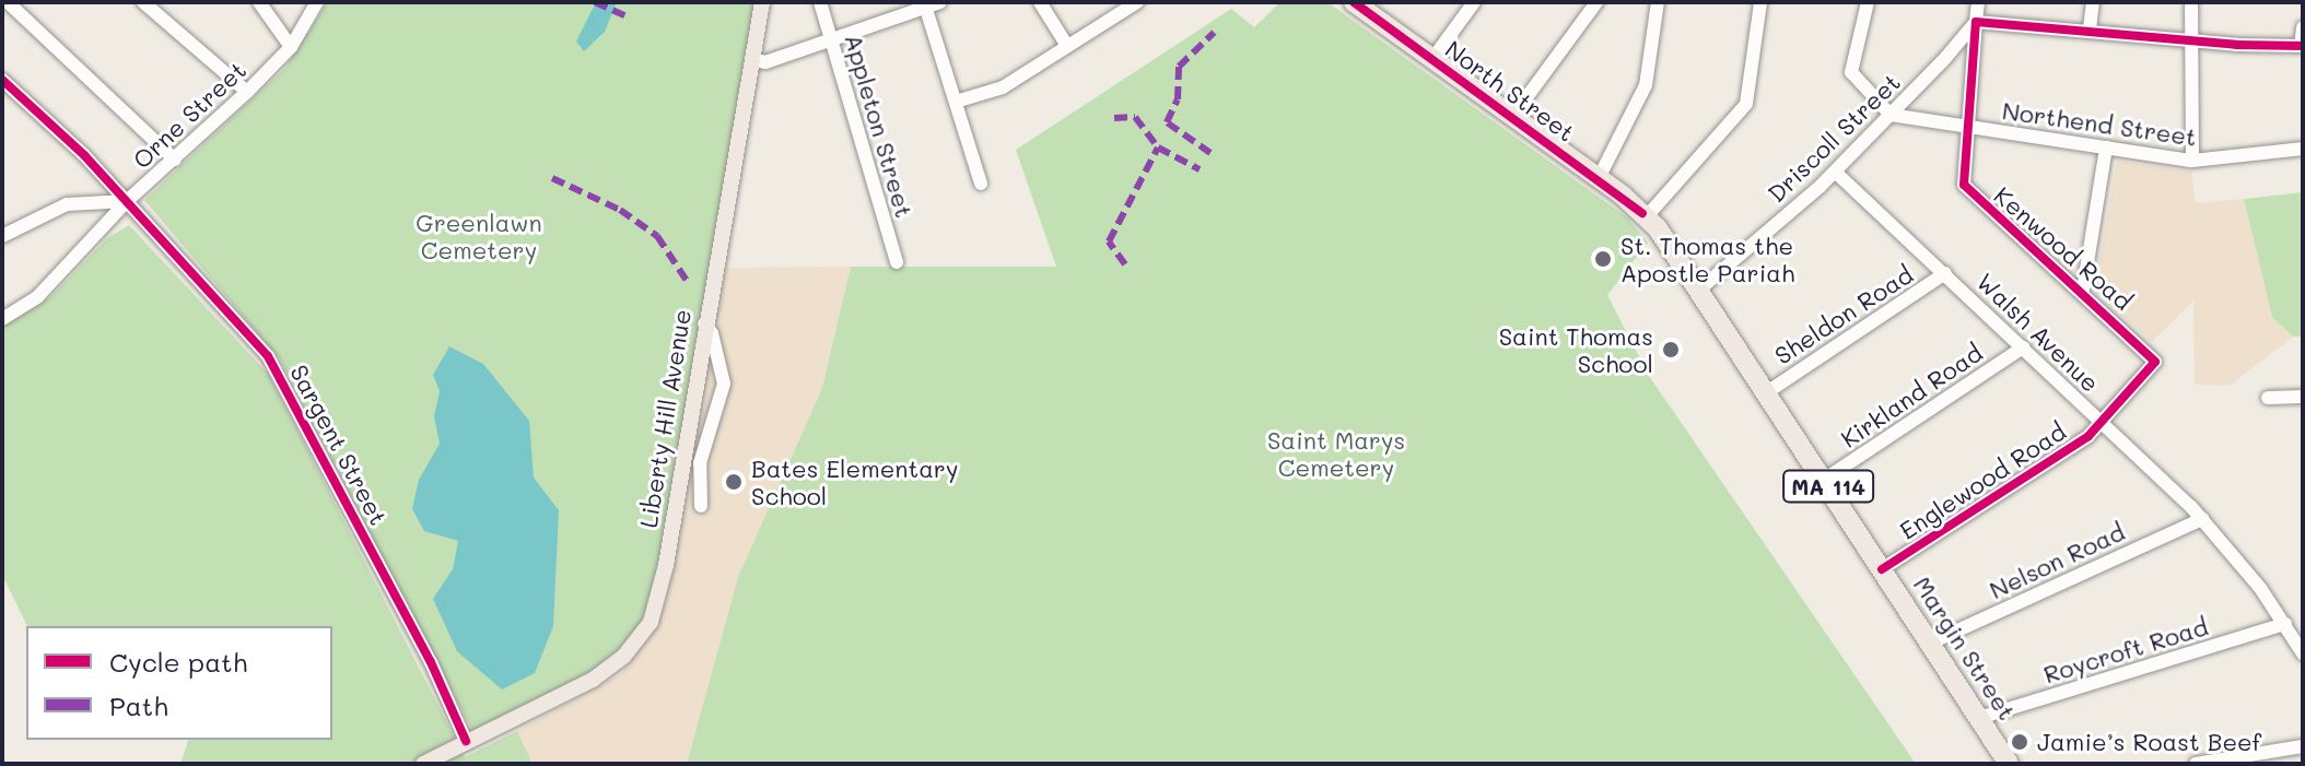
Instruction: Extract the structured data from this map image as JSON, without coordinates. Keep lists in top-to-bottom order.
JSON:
{
  "streets": {
    "highway": ["North Street", "MA 114", "Margin Street"],
    "main road": ["Liberty Hill Avenue"],
    "street": [
      "Orne Street",
      "Northend Street",
      "Appleton Street",
      "Driscoll Street",
      "Kenwood Road",
      "Sheldon Road",
      "Walsh Avenue",
      "Kirkland Road",
      "Sargent Street",
      "Englewood Road",
      "Nelson Road",
      "Roycroft Road"
    ]
  },
  "crossings": [
    ["North Street", "Margin Street"],
    ["Orne Street", "Sargent Street"],
    ["Northend Street", "Driscoll Street"],
    ["Northend Street", "Kenwood Road"],
    ["Driscoll Street", "Kenwood Road"],
    ["Driscoll Street", "Walsh Avenue"],
    ["Driscoll Street", "Margin Street"],
    ["Kenwood Road", "Walsh Avenue"],
    ["Kenwood Road", "Englewood Road"],
    ["Sheldon Road", "Walsh Avenue"],
    ["Sheldon Road", "Margin Street"],
    ["Walsh Avenue", "Kirkland Road"],
    ["Walsh Avenue", "Englewood Road"],
    ["Walsh Avenue", "Nelson Road"],
    ["Walsh Avenue", "Roycroft Road"],
    ["Kirkland Road", "Margin Street"],
    ["Liberty Hill Avenue", "Sargent Street"],
    ["Englewood Road", "Margin Street"],
    ["Nelson Road", "Margin Street"],
    ["Margin Street", "Roycroft Road"]
  ],
  "parks": ["Greenlawn Cemetery", "Saint Marys Cemetery"],
  "places": [
    "St. Thomas the Apostle Pariah",
    "Saint Thomas School",
    "Bates Elementary School",
    "Jamie’s Roast Beef"
  ],
  "legend": ["Cycle path", "Path"]
}
